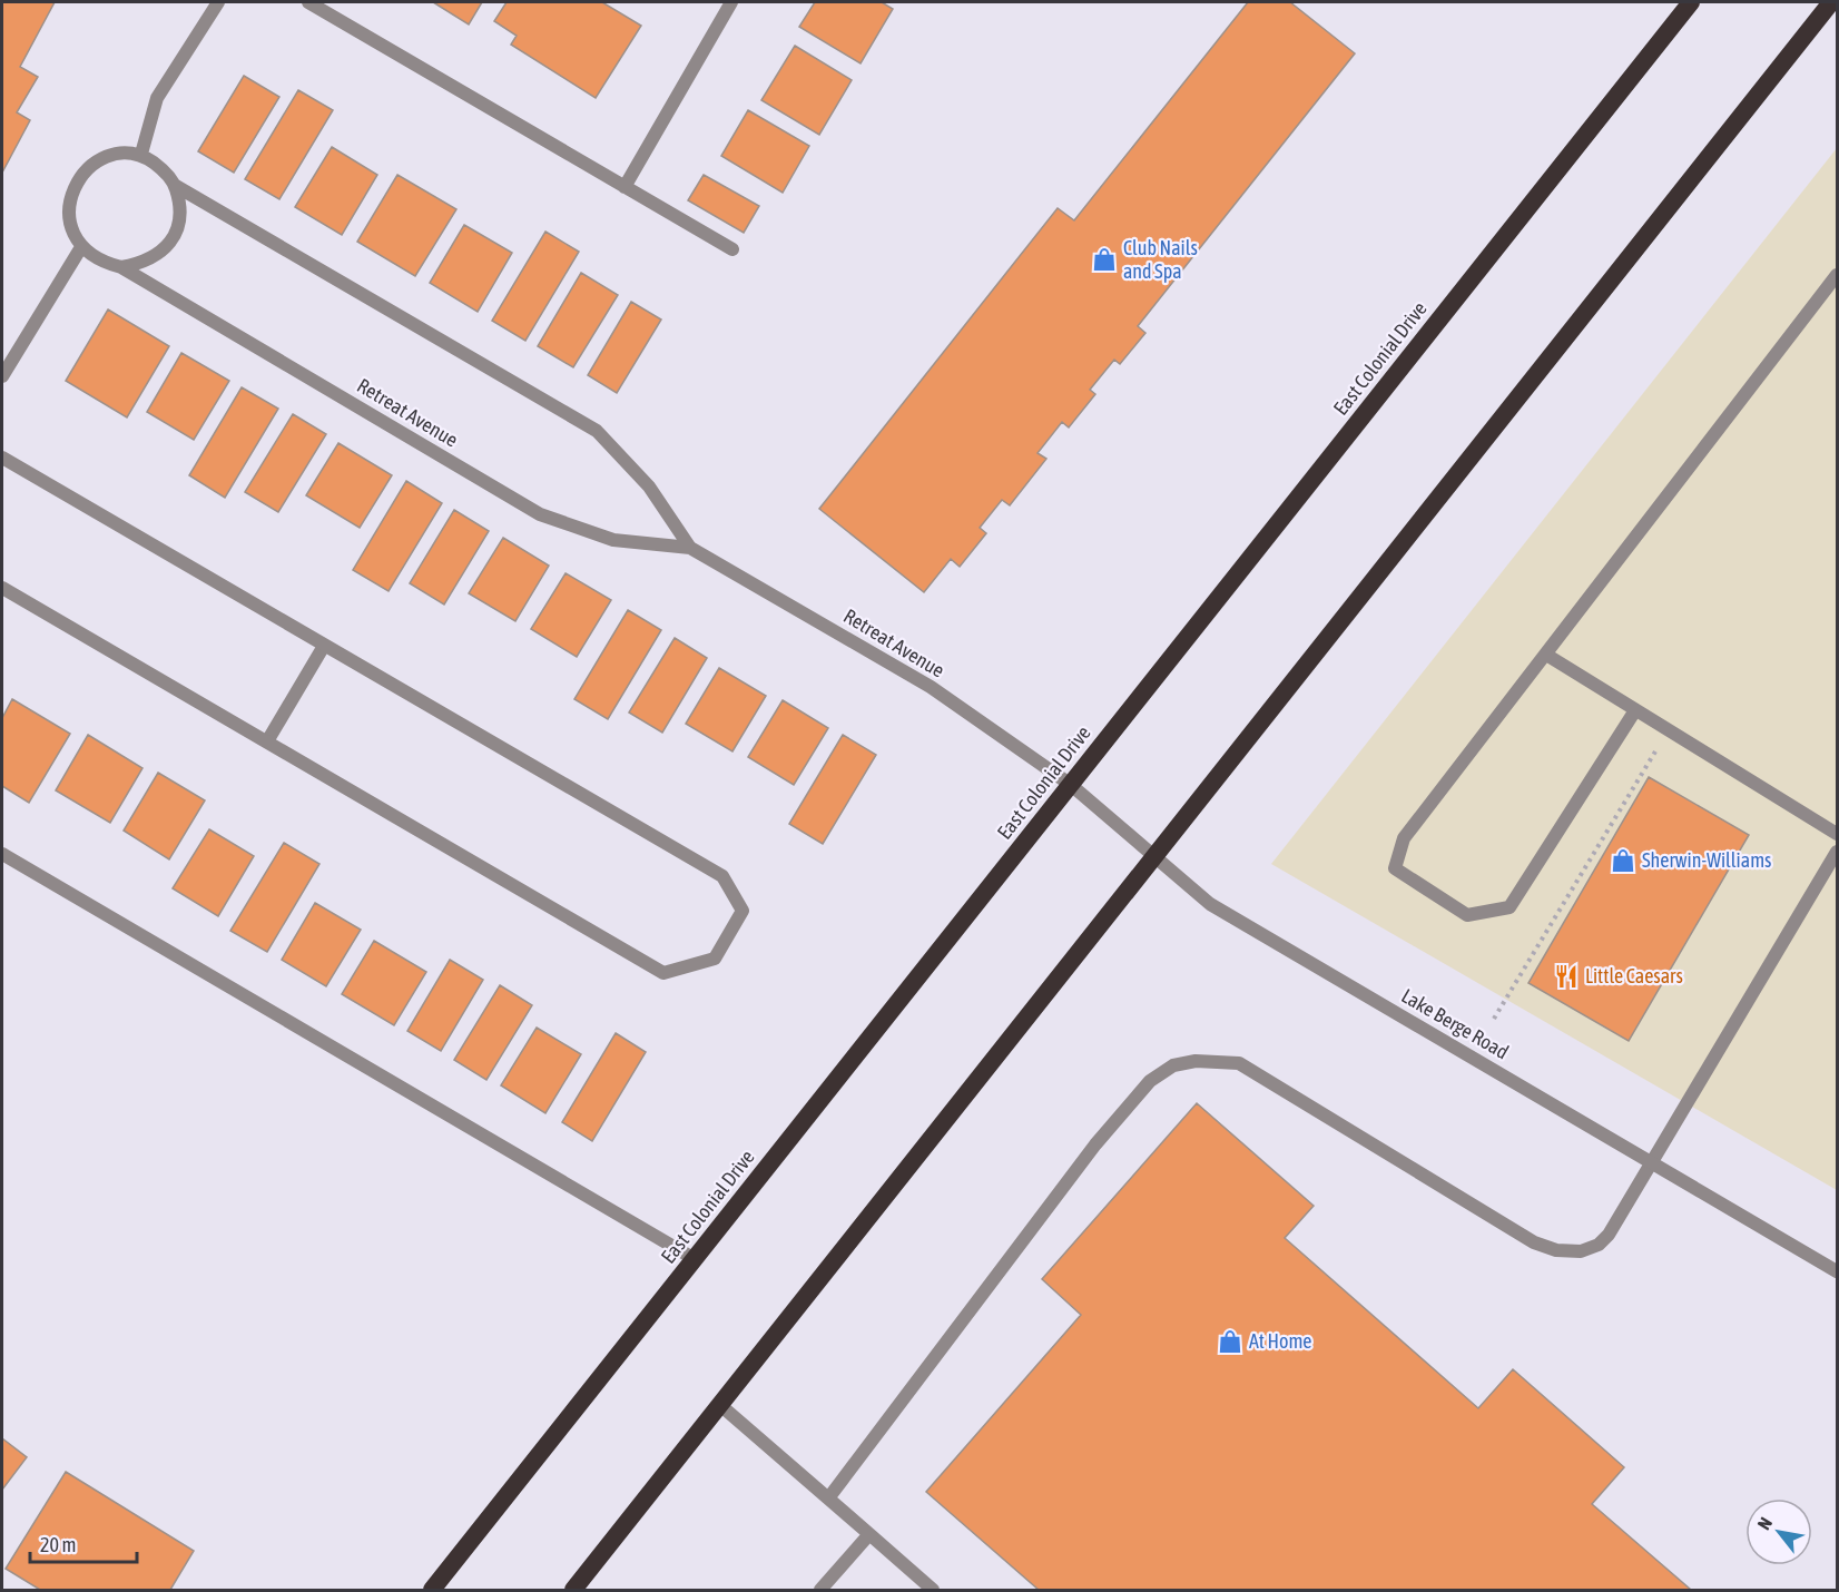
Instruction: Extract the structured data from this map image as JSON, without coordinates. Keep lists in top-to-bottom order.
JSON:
{
  "streets": {
    "highway": ["East Colonial Drive"],
    "street": ["Retreat Avenue", "Lake Berge Road"]
  },
  "crossings": [
    ["East Colonial Drive", "Retreat Avenue"],
    ["East Colonial Drive", "Lake Berge Road"],
    ["Retreat Avenue", "Lake Berge Road"]
  ],
  "places": {
    "shop": ["Club Nails and Spa", "Sherwin-Williams", "At Home"],
    "restaurant": ["Little Caesars"]
  },
  "scale_bar": "20 m",
  "north": "top left"
}
